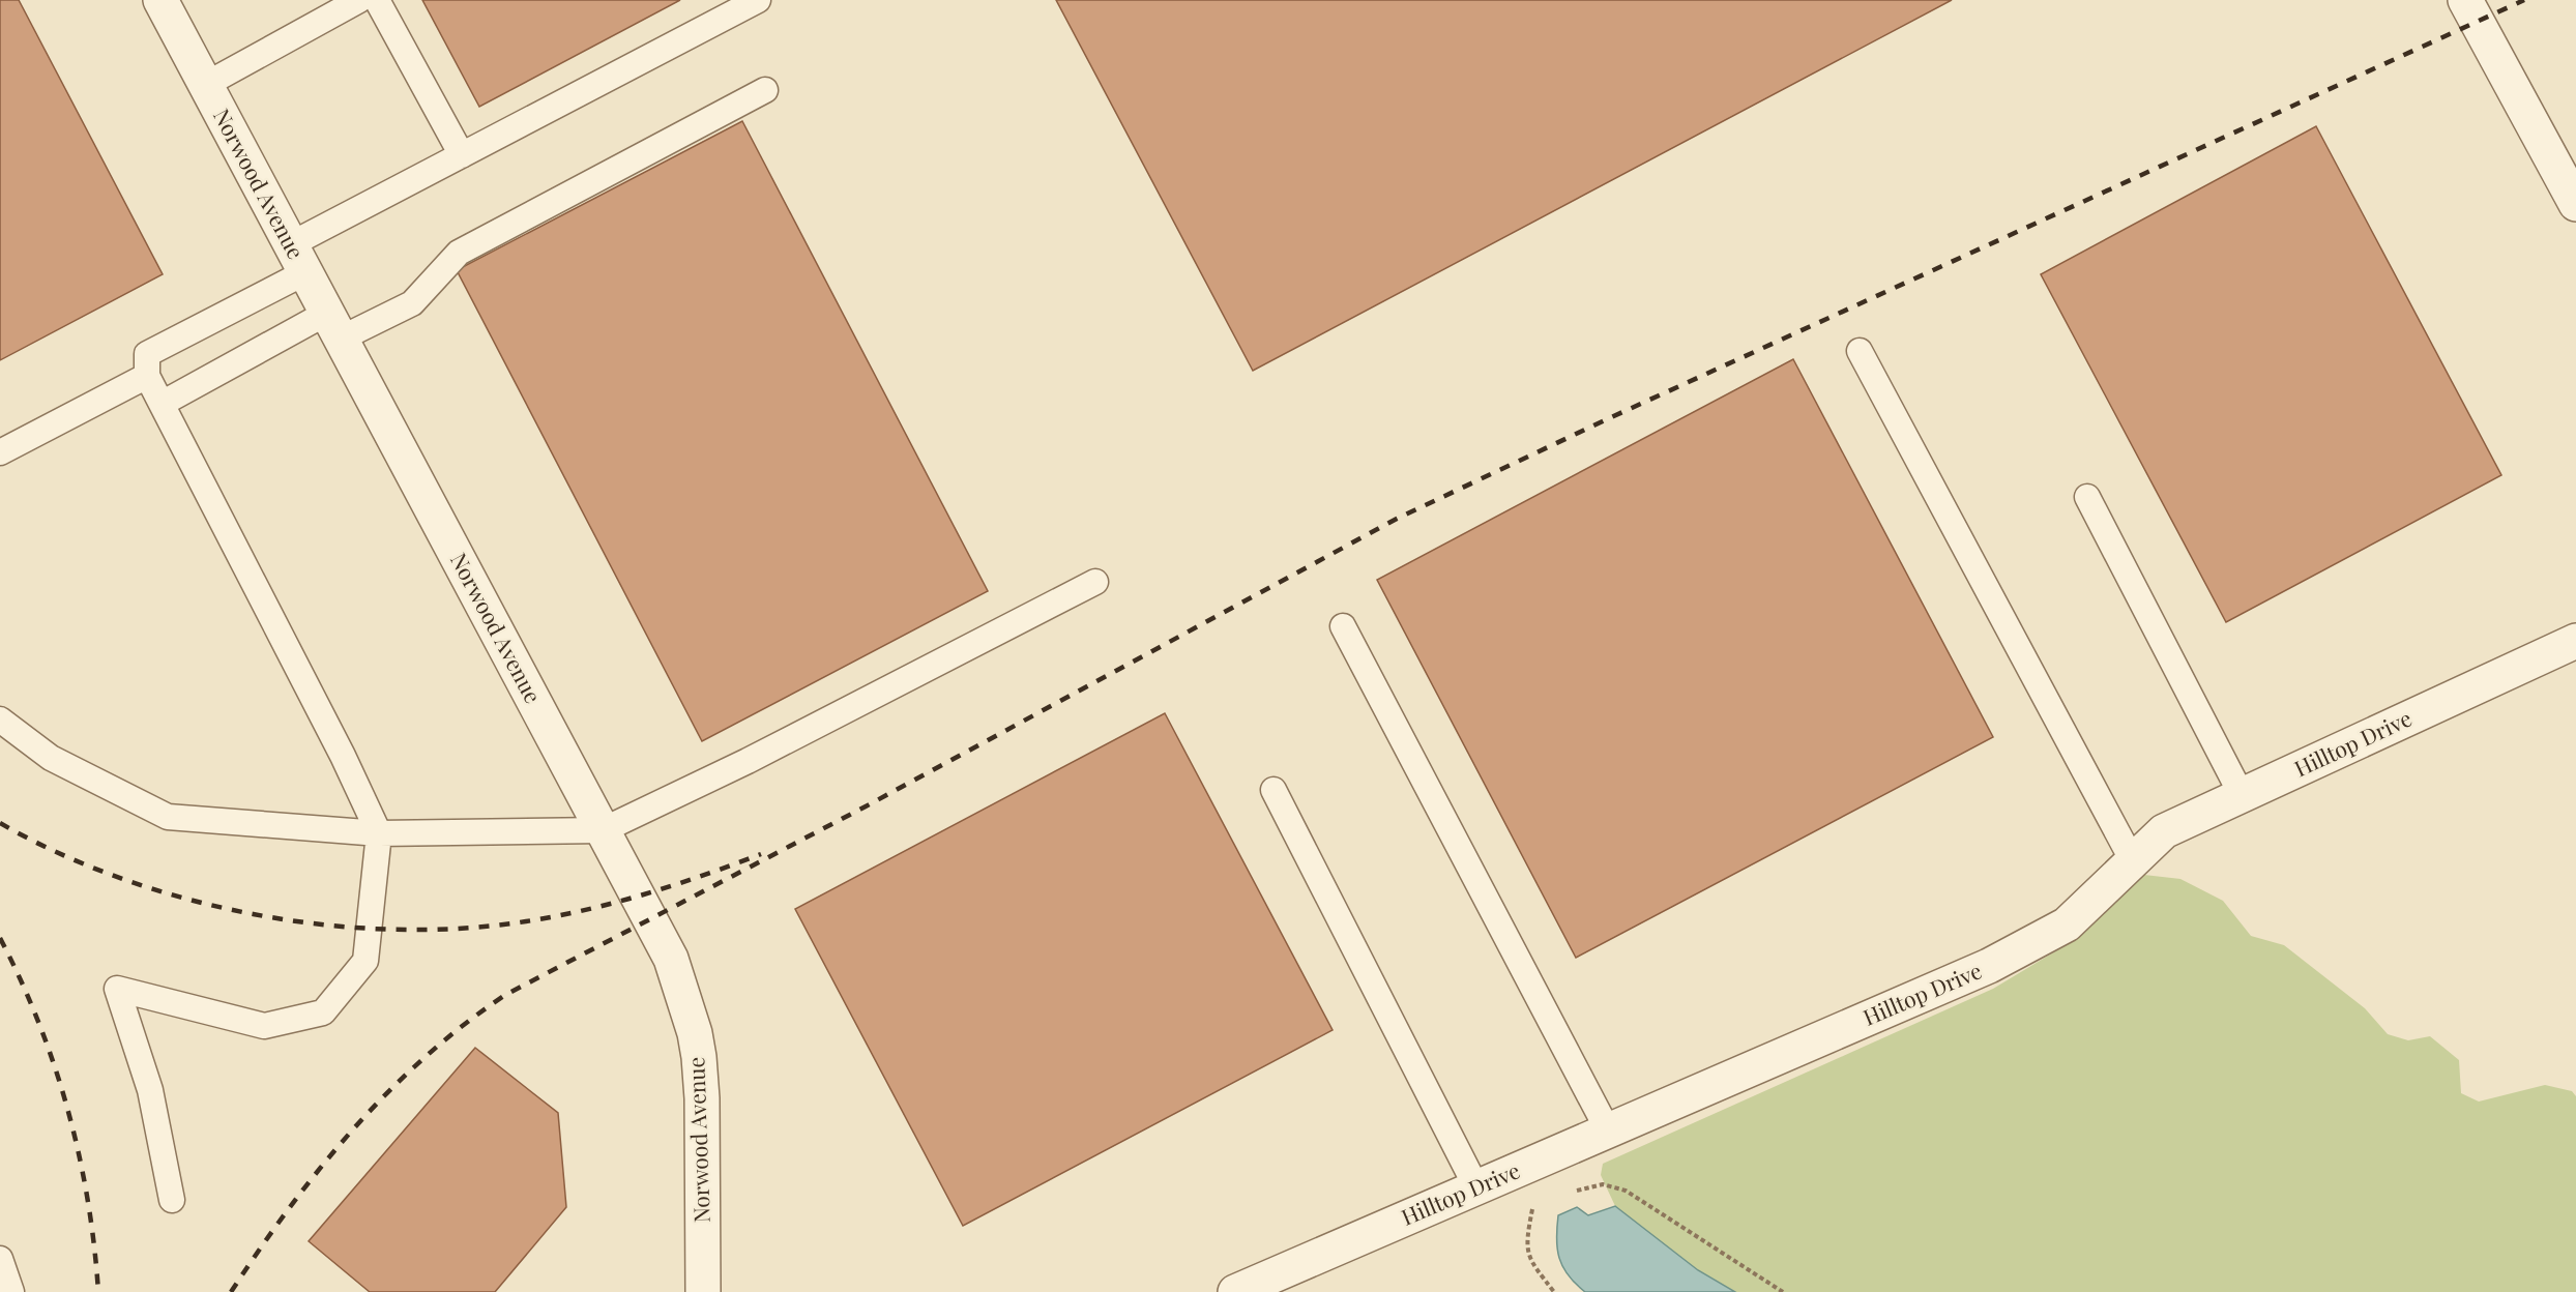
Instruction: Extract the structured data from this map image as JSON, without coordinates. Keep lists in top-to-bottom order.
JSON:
{
  "streets": {
    "street": ["Norwood Avenue", "Hilltop Drive"]
  }
}
